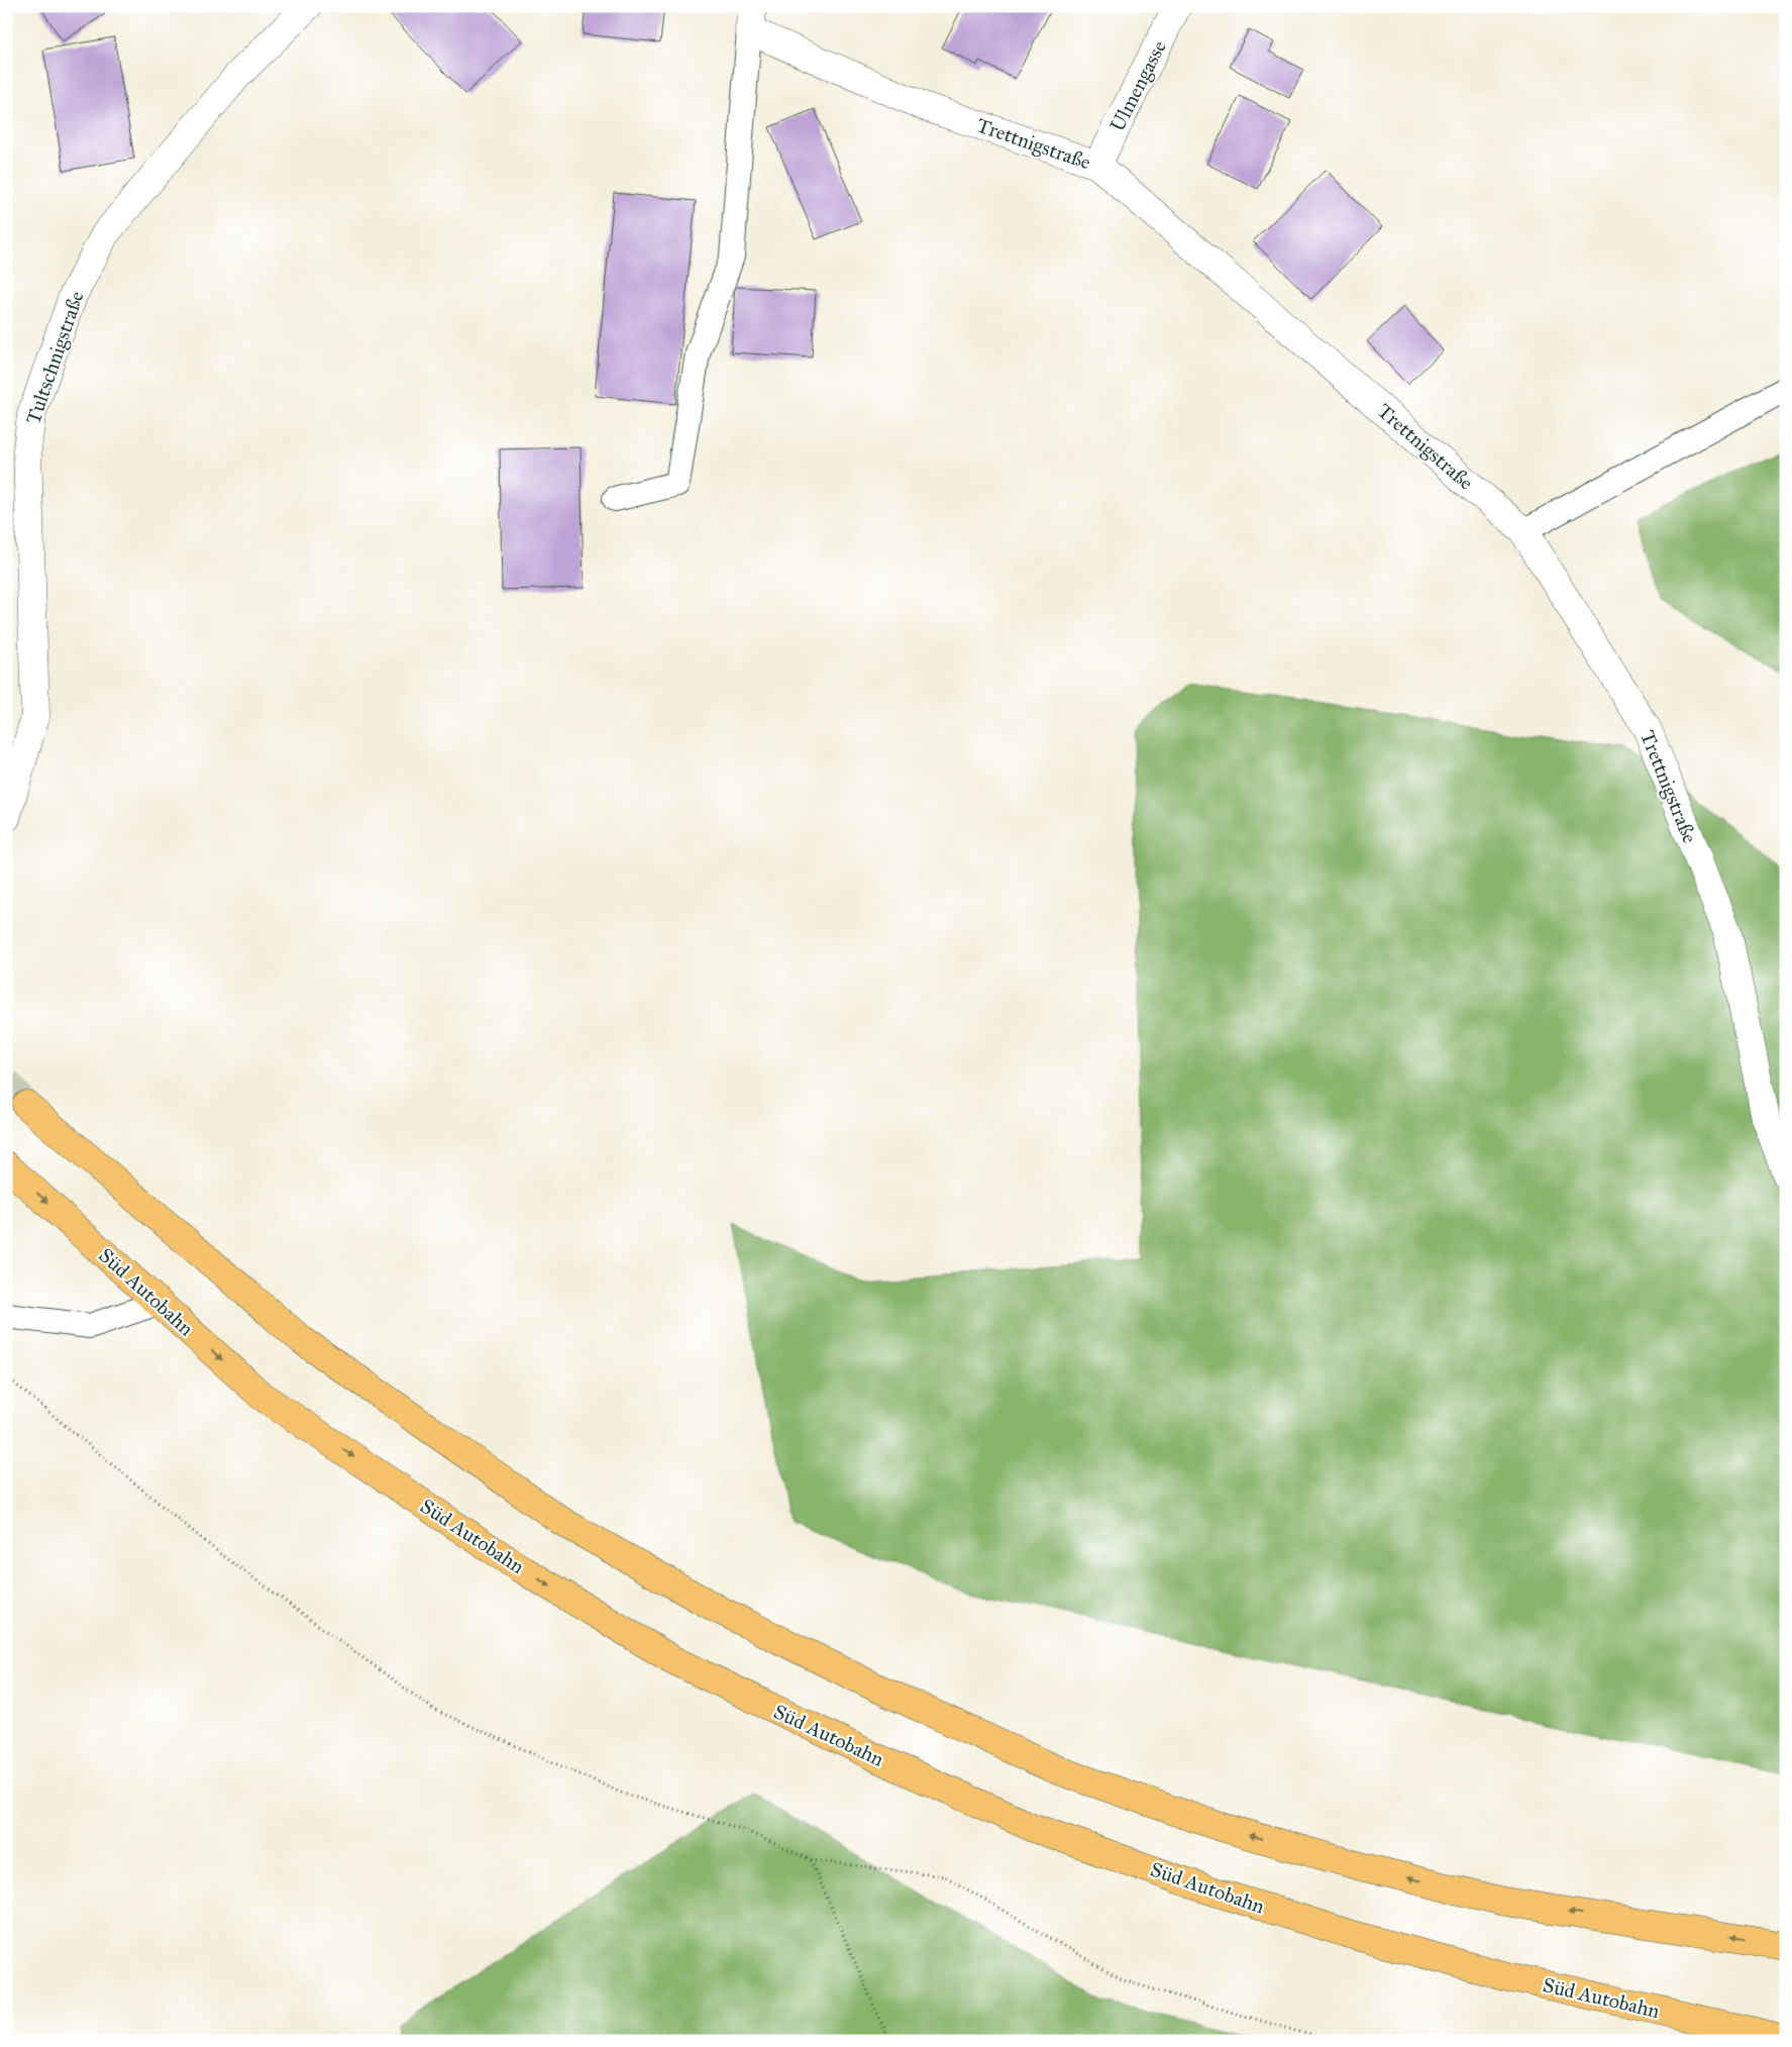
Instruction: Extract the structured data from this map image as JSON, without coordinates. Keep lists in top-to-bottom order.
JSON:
{
  "streets": {
    "highway": ["Süd Autobahn"],
    "street": ["Ulmengasse", "Trettnigstraße", "Tultschnigstraße"]
  },
  "crossings": [
    ["Ulmengasse", "Trettnigstraße"]
  ]
}
